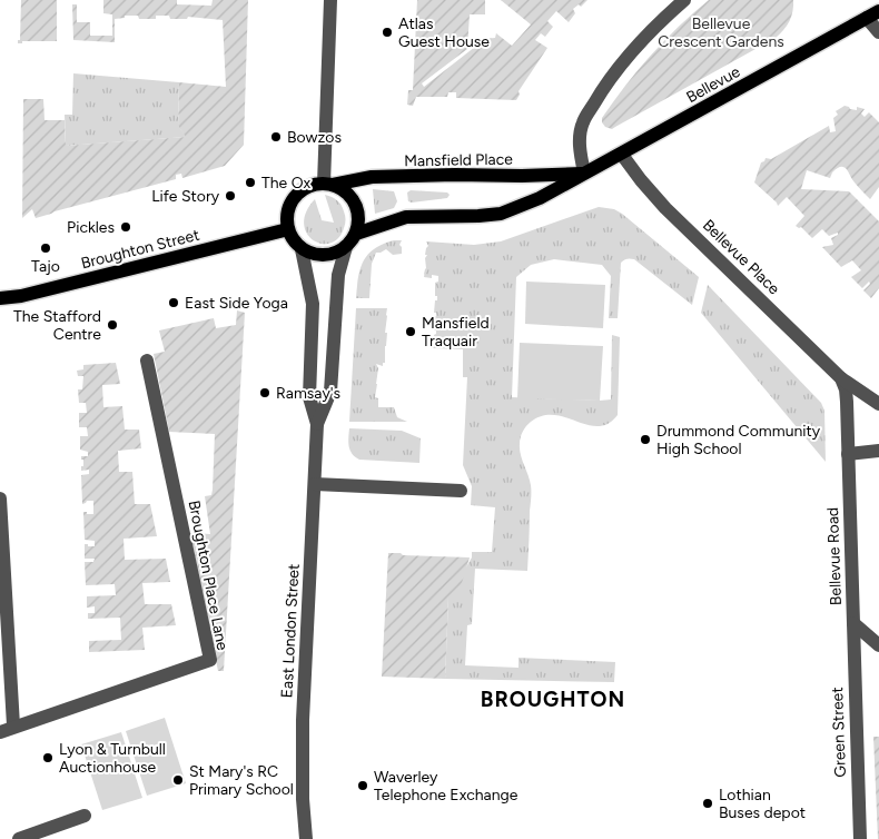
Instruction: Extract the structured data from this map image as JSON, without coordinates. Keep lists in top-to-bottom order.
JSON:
{
  "streets": {
    "main road": ["Bellevue", "Mansfield Place", "Broughton Street"],
    "street": [
      "Bellevue Place",
      "Bellevue Road",
      "Broughton Place Lane",
      "East London Street",
      "Green Street"
    ]
  },
  "crossings": [
    ["Bellevue", "Mansfield Place"],
    ["Bellevue", "Bellevue Place"],
    ["Mansfield Place", "Broughton Street"],
    ["Mansfield Place", "Bellevue Place"],
    ["Mansfield Place", "East London Street"],
    ["Broughton Street", "East London Street"],
    ["Bellevue Road", "Green Street"]
  ],
  "districts": ["BROUGHTON"],
  "parks": ["Bellevue Crescent Gardens"],
  "places": [
    "Atlas Guest House",
    "Bowzos",
    "The Ox",
    "Life Story",
    "Pickles",
    "Tajo",
    "East Side Yoga",
    "The Stafford Centre",
    "Mansfield Traquair",
    "Ramsay's",
    "Drummond Community High School",
    "Lyon & Turnbull Auctionhouse",
    "St Mary's RC Primary School",
    "Waverley Telephone Exchange",
    "Lothian Buses depot"
  ]
}
